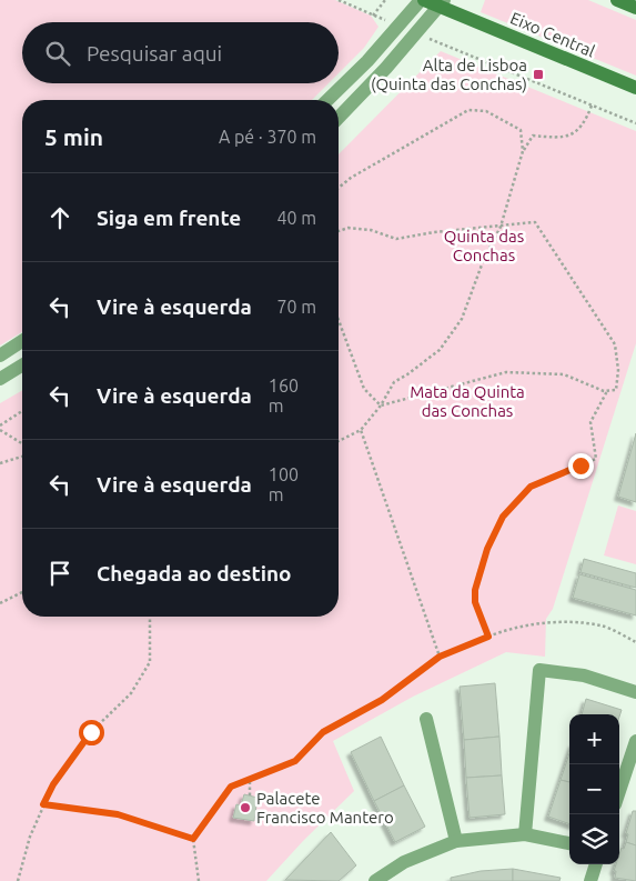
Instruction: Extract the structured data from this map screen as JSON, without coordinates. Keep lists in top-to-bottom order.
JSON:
{
  "streets": {
    "main road": ["Eixo Central"]
  },
  "parks": ["Quinta das Conchas", "Mata da Quinta das Conchas"],
  "places": {
    "transit": ["Alta de Lisboa (Quinta das Conchas)"],
    "other": ["Palacete Francisco Mantero"]
  },
  "page": {
    "search": "Pesquisar aqui",
    "heading": ["5 min", "A pé · 370 m"],
    "list": [
      ["Siga em frente", "40 m"],
      ["Vire à esquerda", "70 m"],
      ["Vire à esquerda", "160 m"],
      ["Vire à esquerda", "100 m"],
      "Chegada ao destino"
    ],
    "map_buttons": ["+", "−"]
  }
}
